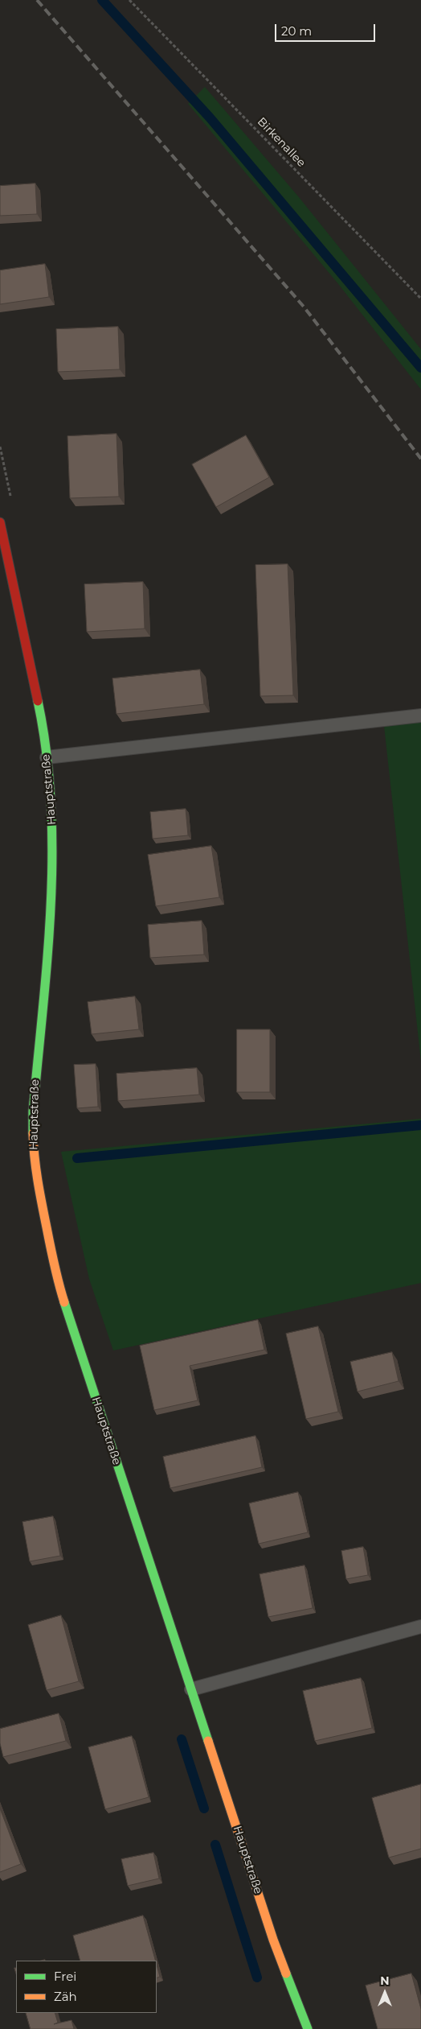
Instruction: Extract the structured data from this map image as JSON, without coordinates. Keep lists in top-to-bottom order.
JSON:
{
  "streets": {
    "street": ["Hauptstraße"],
    "path": ["Birkenallee"]
  },
  "legend": ["Frei", "Zäh"],
  "scale_bar": "20 m",
  "north": "top"
}
